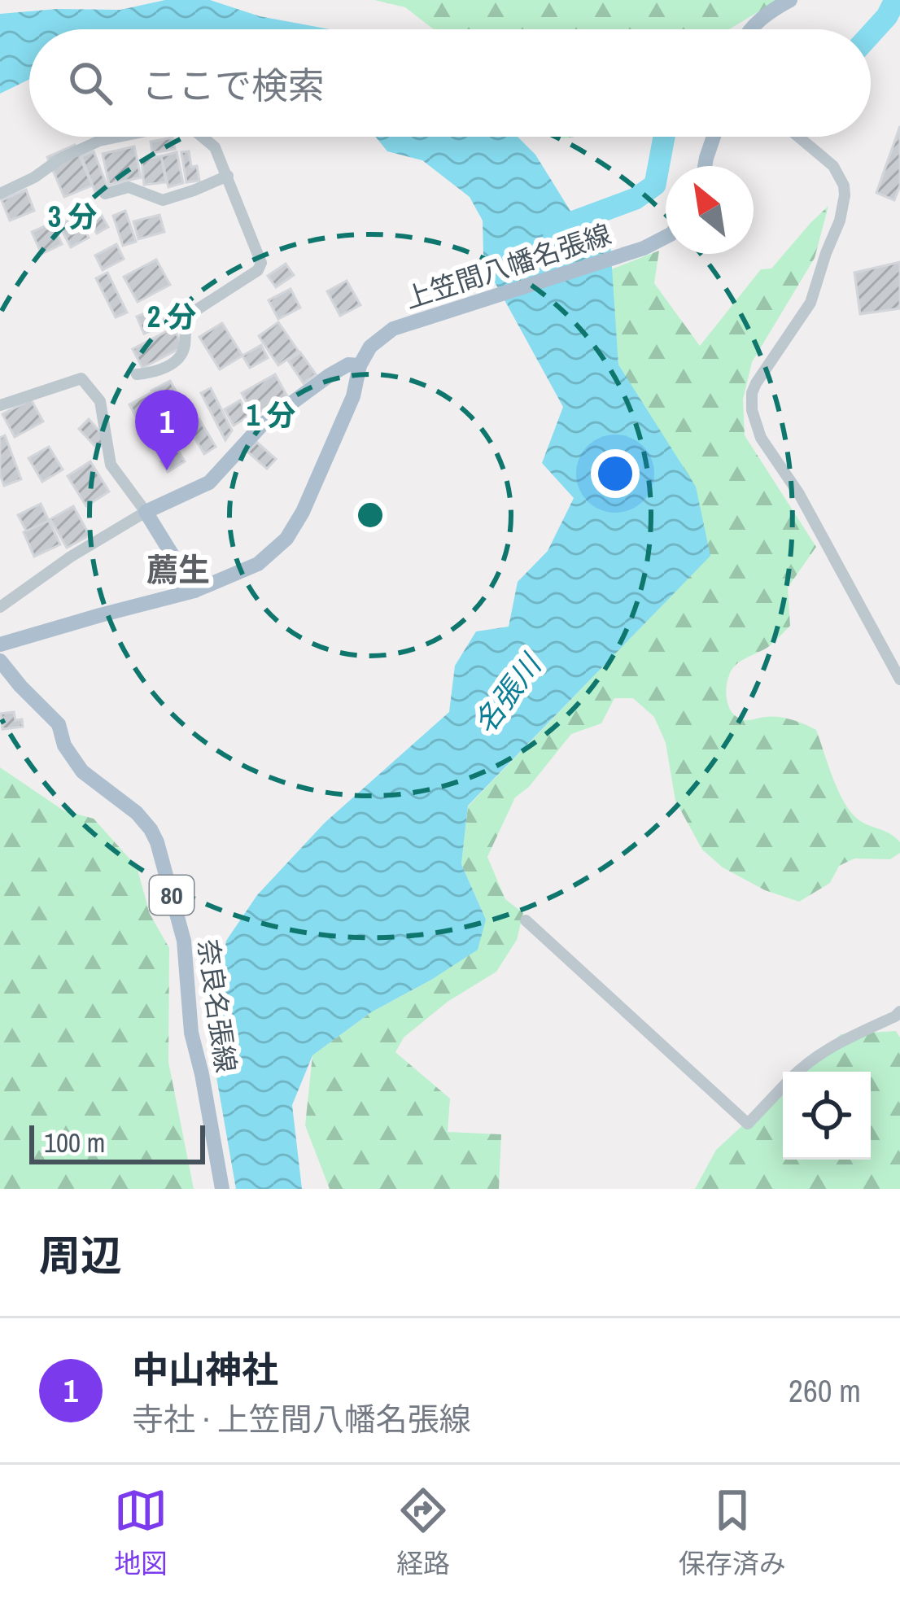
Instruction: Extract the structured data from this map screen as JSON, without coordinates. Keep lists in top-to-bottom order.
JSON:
{
  "streets": {
    "main road": ["上笠間八幡名張線", "80", "奈良名張線"]
  },
  "districts": ["薦生"],
  "water": ["名張川"],
  "scale_bar": "100 m",
  "north": "top left",
  "page": {
    "search": "ここで検索",
    "pins": "1",
    "scale": "100 m",
    "heading": "周辺",
    "list": [
      {
        "mark": "1",
        "name": "中山神社",
        "note": "寺社 · 上笠間八幡名張線",
        "value": "260 m"
      }
    ],
    "nav": ["地図", "経路", "保存済み"]
  },
  "rings": ["3 分", "2 分", "1 分"]
}
